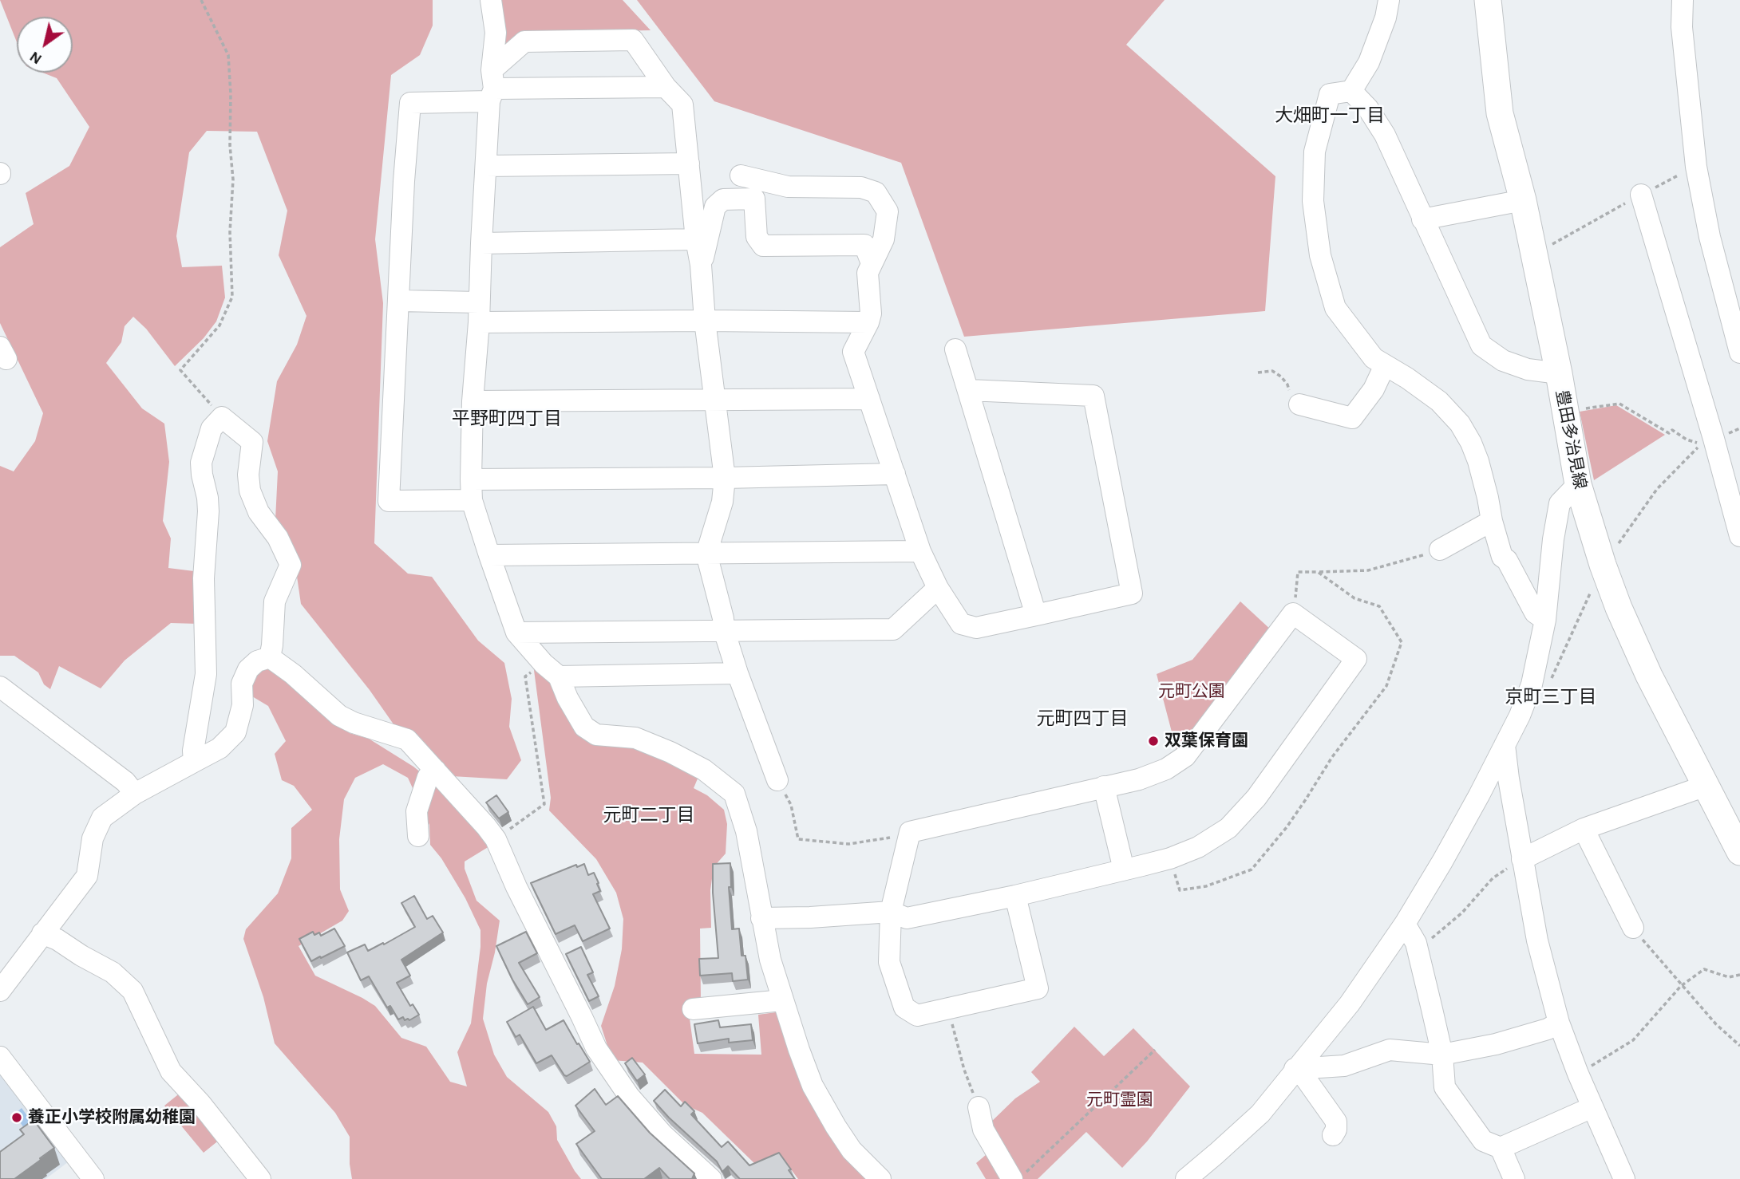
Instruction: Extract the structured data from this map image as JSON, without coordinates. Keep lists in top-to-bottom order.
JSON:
{
  "streets": {
    "main road": ["豊田多治見線"]
  },
  "districts": [
    "大畑町一丁目",
    "平野町四丁目",
    "京町三丁目",
    "元町四丁目",
    "元町二丁目"
  ],
  "parks": ["元町公園", "元町霊園"],
  "places": ["双葉保育園", "養正小学校附属幼稚園"],
  "north": "bottom left"
}
